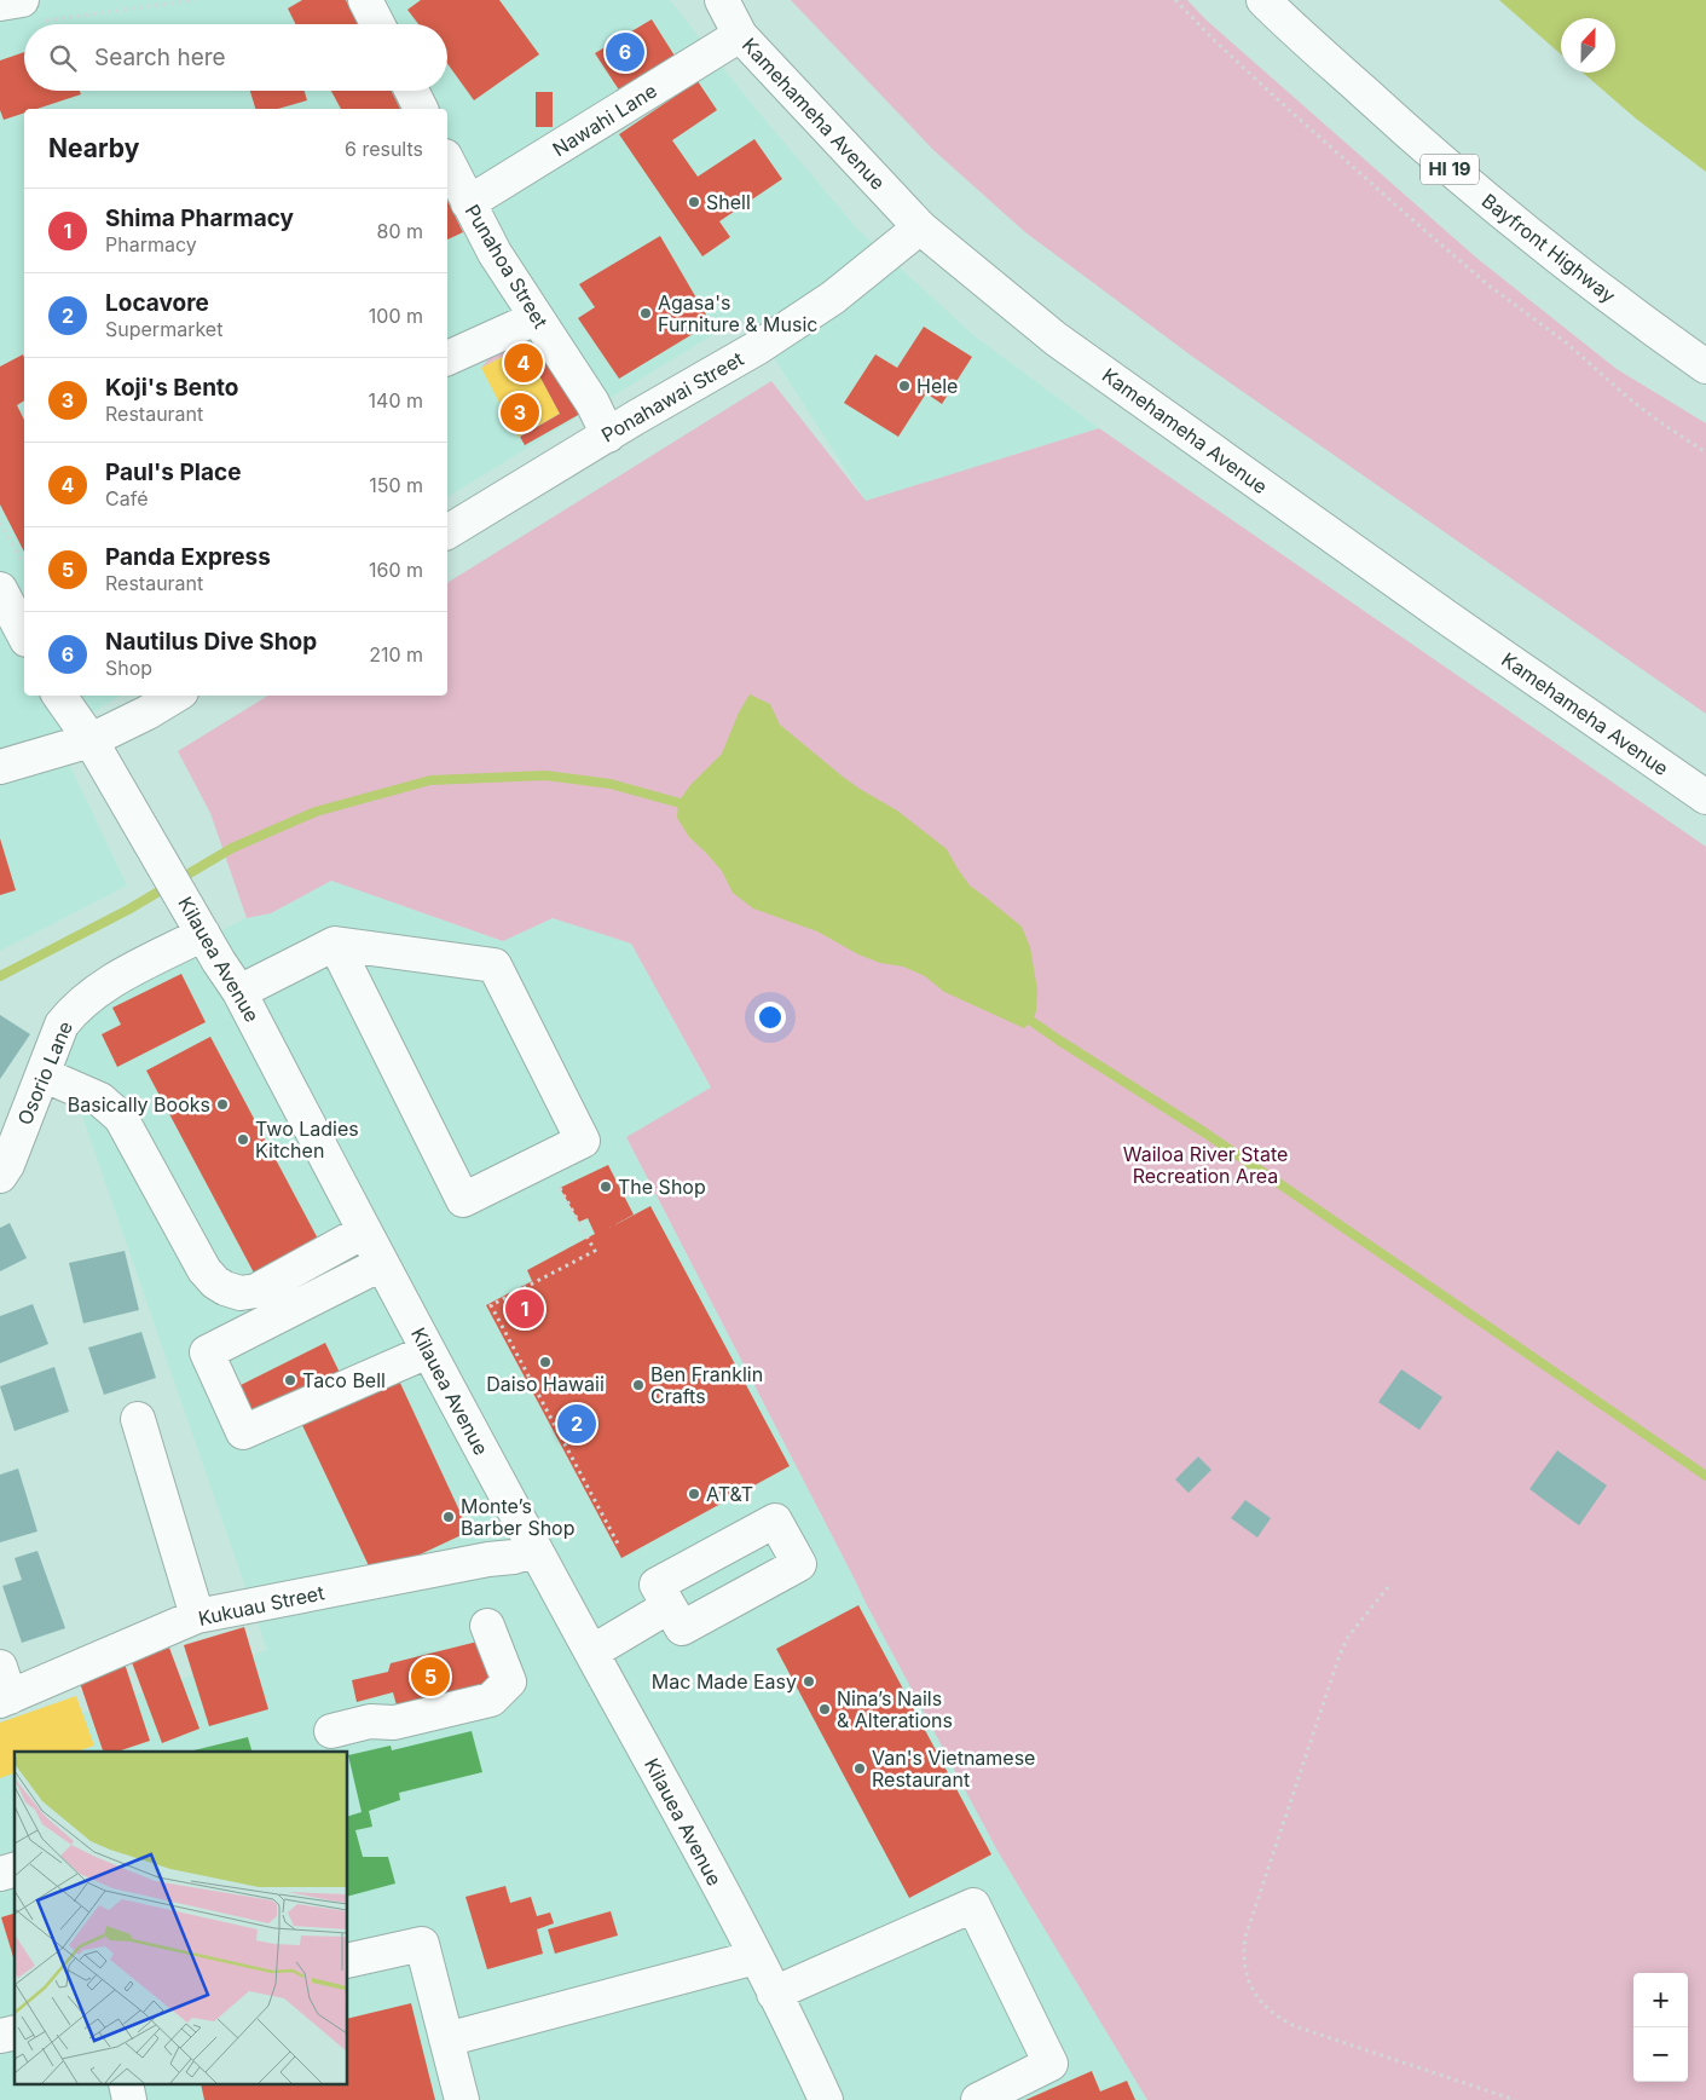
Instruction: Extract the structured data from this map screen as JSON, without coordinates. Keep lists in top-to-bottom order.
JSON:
{
  "streets": {
    "street": [
      "Kamehameha Avenue",
      "Nawahi Lane",
      "HI 19",
      "Bayfront Highway",
      "Punahoa Street",
      "Ponahawai Street",
      "Kilauea Avenue",
      "Osorio Lane",
      "Kukuau Street"
    ]
  },
  "crossings": [
    ["Kamehameha Avenue", "Nawahi Lane"],
    ["Kamehameha Avenue", "Ponahawai Street"],
    ["Nawahi Lane", "Punahoa Street"],
    ["Punahoa Street", "Ponahawai Street"],
    ["Kilauea Avenue", "Osorio Lane"],
    ["Kilauea Avenue", "Kukuau Street"]
  ],
  "parks": ["Wailoa River State Recreation Area"],
  "places": [
    "Shell",
    "Agasa's Furniture & Music",
    "Hele",
    "Basically Books",
    "Two Ladies Kitchen",
    "The Shop",
    "Daiso Hawaii",
    "Taco Bell",
    "Ben Franklin Crafts",
    "AT&T",
    "Monte’s Barber Shop",
    "Mac Made Easy",
    "Nina’s Nails & Alterations",
    "Van's Vietnamese Restaurant"
  ],
  "north": "top",
  "page": {
    "search": "Search here",
    "pins": [
      "6",
      "4",
      "3",
      "1",
      "2",
      "5"
    ],
    "heading": ["Nearby", "6 results"],
    "list": [
      {
        "mark": "1",
        "name": "Shima Pharmacy",
        "note": "Pharmacy",
        "value": "80 m"
      },
      {
        "mark": "2",
        "name": "Locavore",
        "note": "Supermarket",
        "value": "100 m"
      },
      {
        "mark": "3",
        "name": "Koji's Bento",
        "note": "Restaurant",
        "value": "140 m"
      },
      {
        "mark": "4",
        "name": "Paul's Place",
        "note": "Café",
        "value": "150 m"
      },
      {
        "mark": "5",
        "name": "Panda Express",
        "note": "Restaurant",
        "value": "160 m"
      },
      {
        "mark": "6",
        "name": "Nautilus Dive Shop",
        "note": "Shop",
        "value": "210 m"
      }
    ],
    "map_buttons": ["+", "−"]
  }
}
